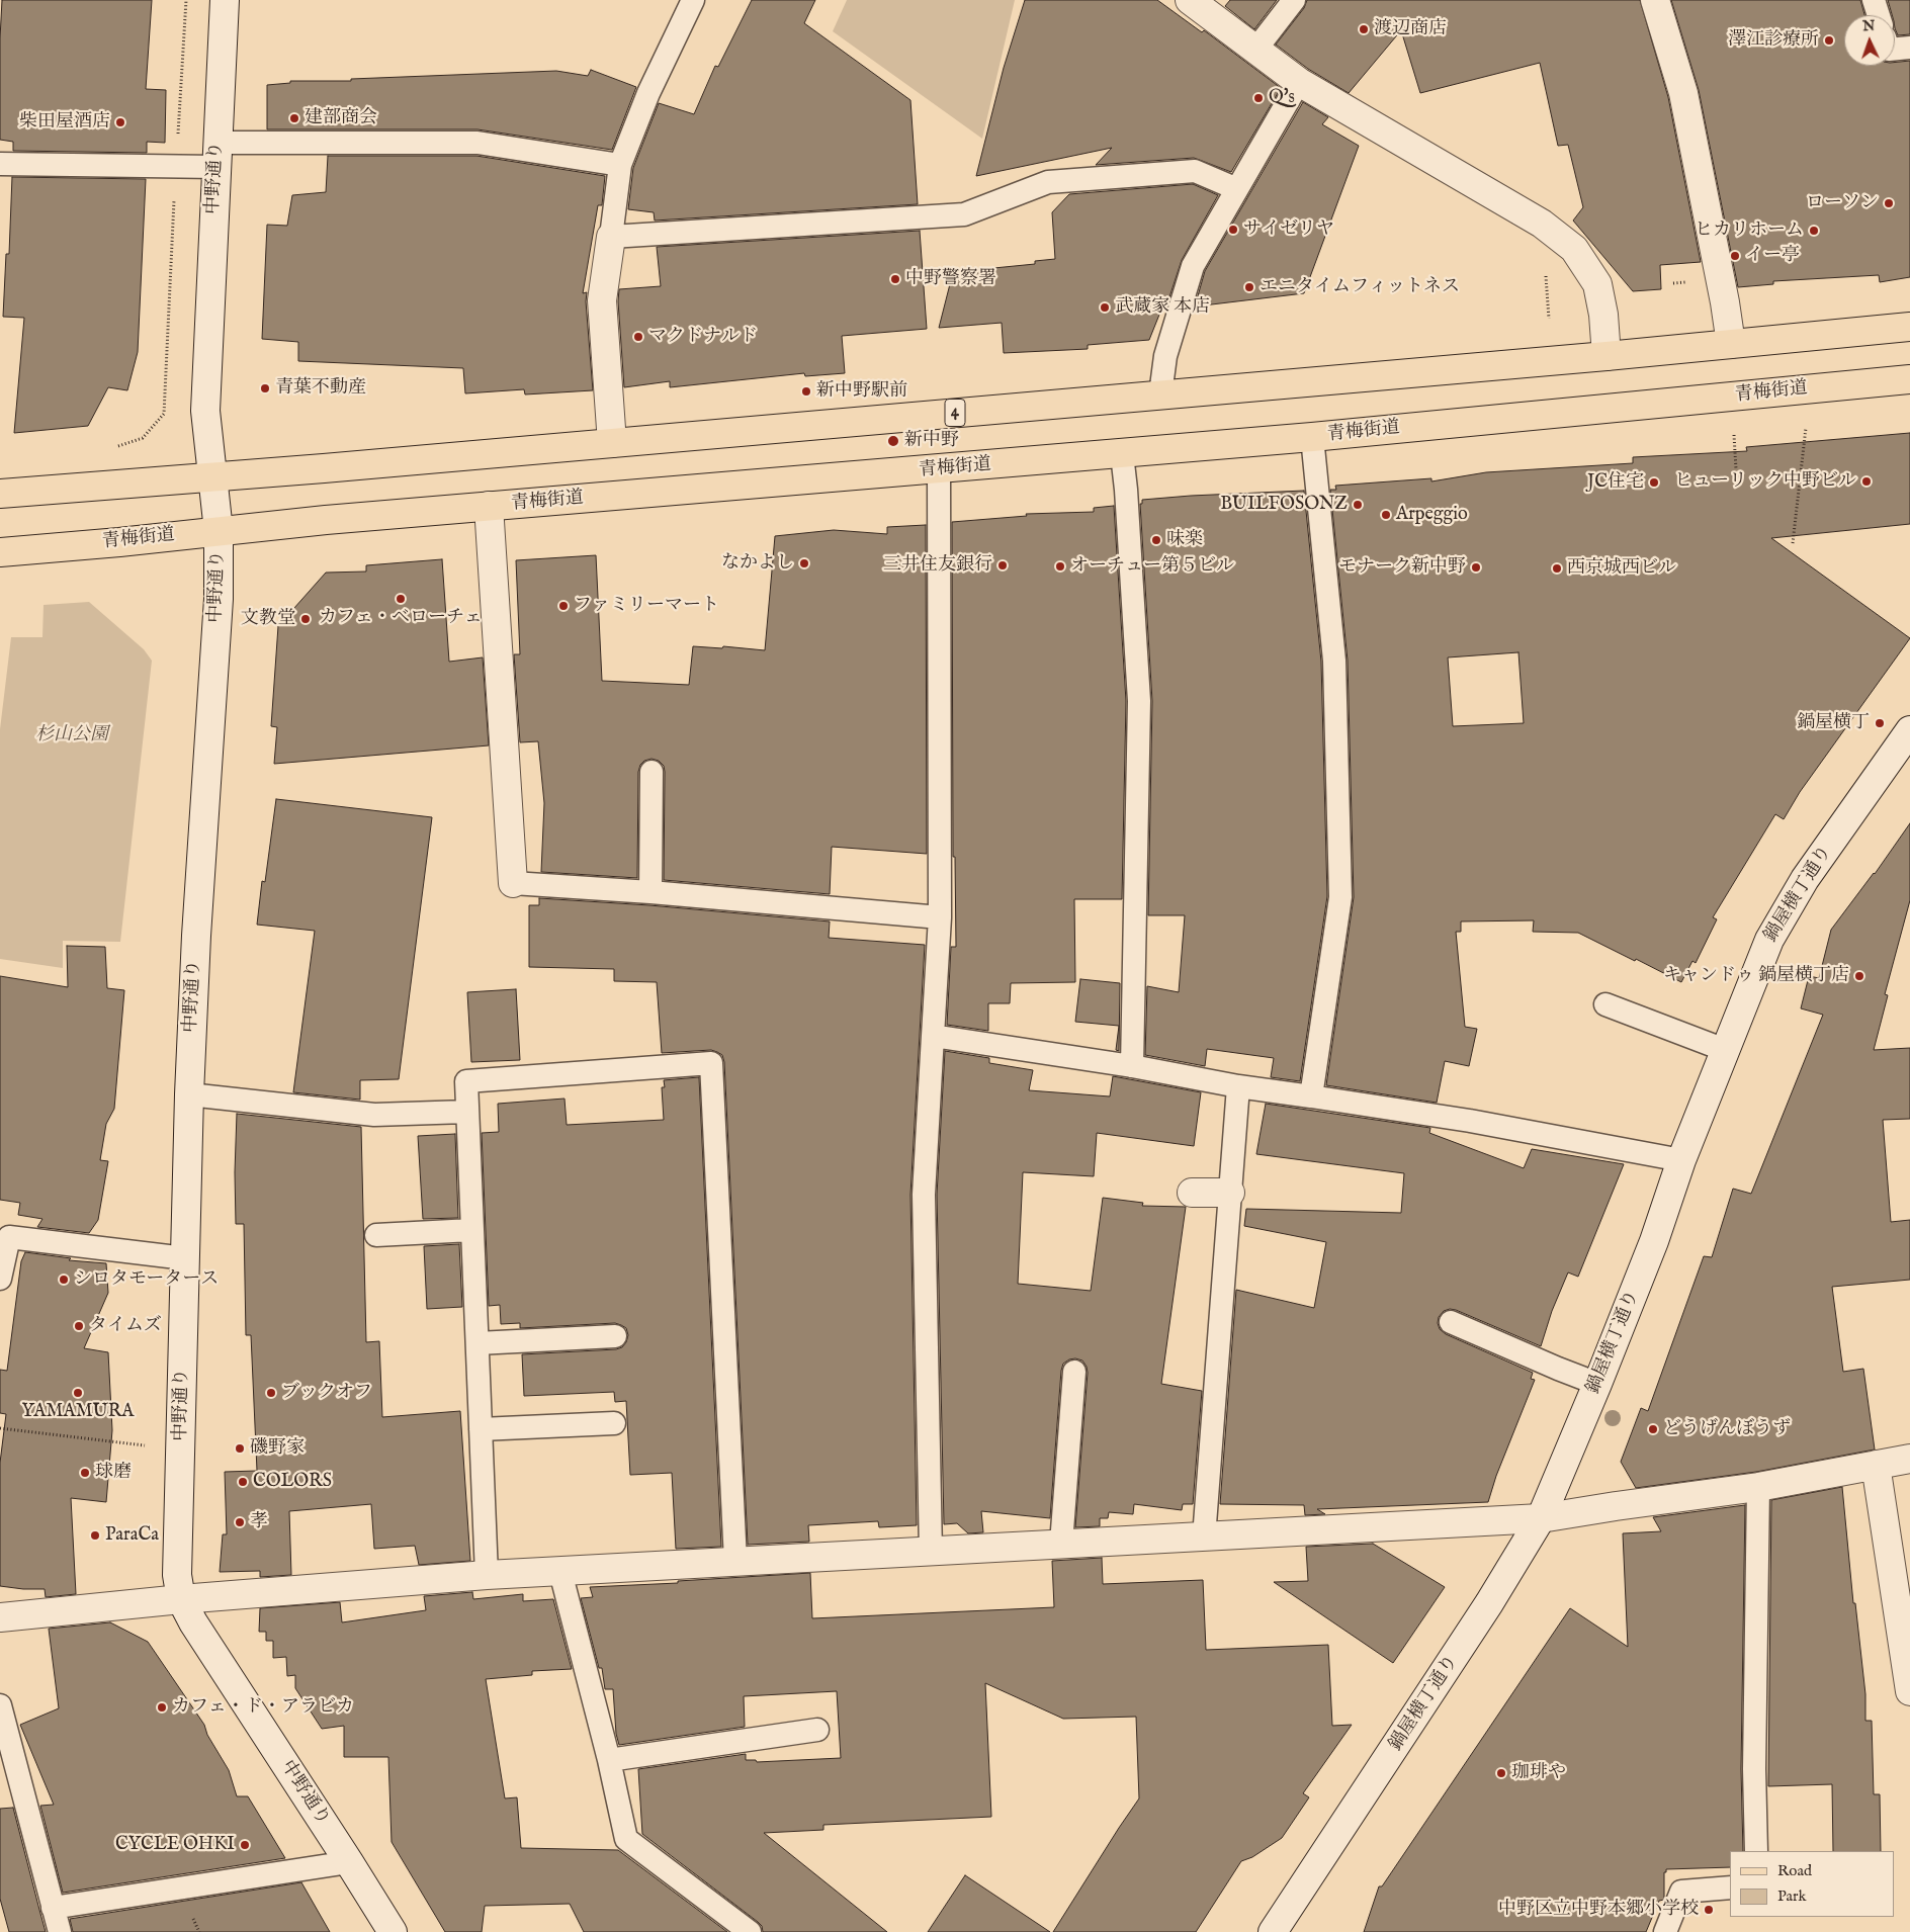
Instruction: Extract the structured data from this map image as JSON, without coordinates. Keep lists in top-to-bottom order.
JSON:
{
  "streets": {
    "main road": ["青梅街道", "4"],
    "street": ["中野通り", "鍋屋横丁通り"]
  },
  "crossings": [
    ["中野通り", "青梅街道"],
    ["中野通り", "4"]
  ],
  "parks": ["杉山公園"],
  "places": [
    "渡辺商店",
    "澤江診療所",
    "Q's",
    "建部商会",
    "柴田屋酒店",
    "ローソン",
    "サイゼリヤ",
    "ヒカリホーム",
    "イー亭",
    "中野警察署",
    "エニタイムフィットネス",
    "武蔵家 本店",
    "マクドナルド",
    "青葉不動産",
    "新中野駅前",
    "新中野",
    "ヒューリック中野ビル",
    "JC住宅",
    "BUILFOSONZ",
    "Arpeggio",
    "味楽",
    "なかよし",
    "三井住友銀行",
    "オーチュー第５ビル",
    "モナーク新中野",
    "西京城西ビル",
    "カフェ・ベローチェ",
    "ファミリーマート",
    "文教堂",
    "鍋屋横丁",
    "キャンドゥ 鍋屋横丁店",
    "シロタモータース",
    "タイムズ",
    "YAMAMURA",
    "ブックオフ",
    "どうげんぼうず",
    "磯野家",
    "球磨",
    "COLORS",
    "孝",
    "ParaCa",
    "カフェ・ド・アラビカ",
    "珈琲や",
    "CYCLE OHKI",
    "中野区立中野本郷小学校"
  ],
  "legend": ["Road", "Park"],
  "north": "top"
}
